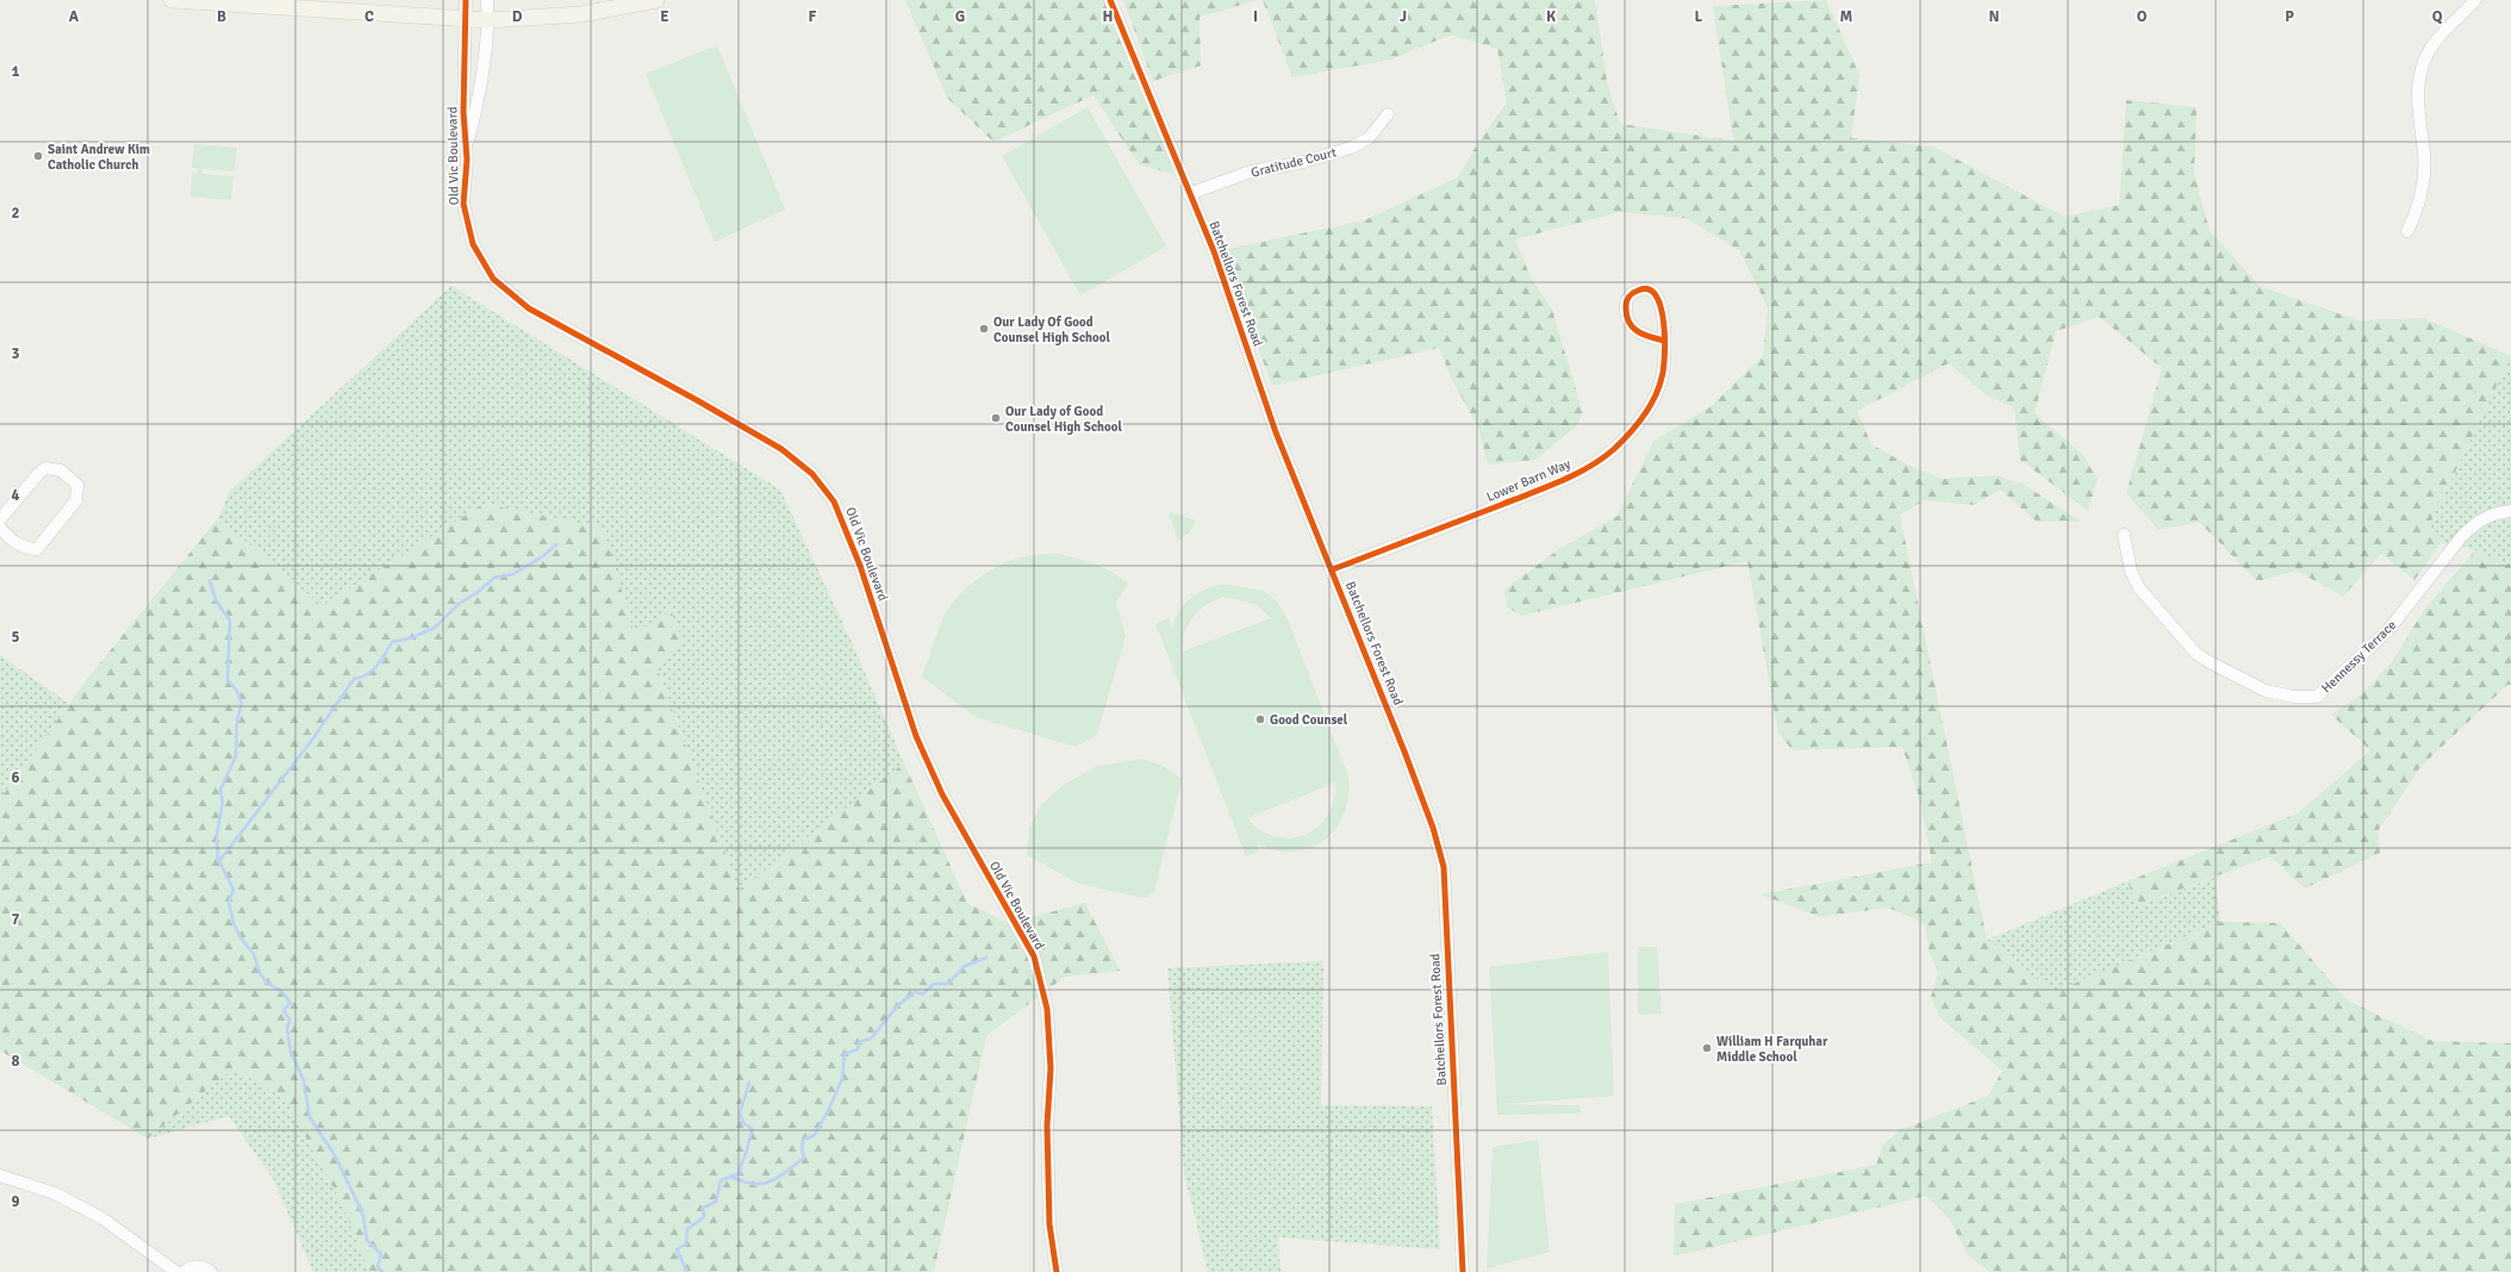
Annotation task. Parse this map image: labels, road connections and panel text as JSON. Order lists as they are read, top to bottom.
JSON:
{
  "streets": {
    "street": [
      "Old Vic Boulevard",
      "Gratitude Court",
      "Batchellors Forest Road",
      "Lower Barn Way",
      "Hennessy Terrace"
    ]
  },
  "crossings": [
    ["Gratitude Court", "Batchellors Forest Road"],
    ["Batchellors Forest Road", "Lower Barn Way"]
  ],
  "places": [
    "Saint Andrew Kim Catholic Church",
    "Our Lady Of Good Counsel High School",
    "Our Lady of Good Counsel High School",
    "Good Counsel",
    "William H Farquhar Middle School"
  ],
  "grid": {
    "columns": [
      "A",
      "B",
      "C",
      "D",
      "E",
      "F",
      "G",
      "H",
      "I",
      "J",
      "K",
      "L",
      "M",
      "N",
      "O",
      "P",
      "Q"
    ],
    "rows": [
      "1",
      "2",
      "3",
      "4",
      "5",
      "6",
      "7",
      "8",
      "9"
    ]
  }
}
